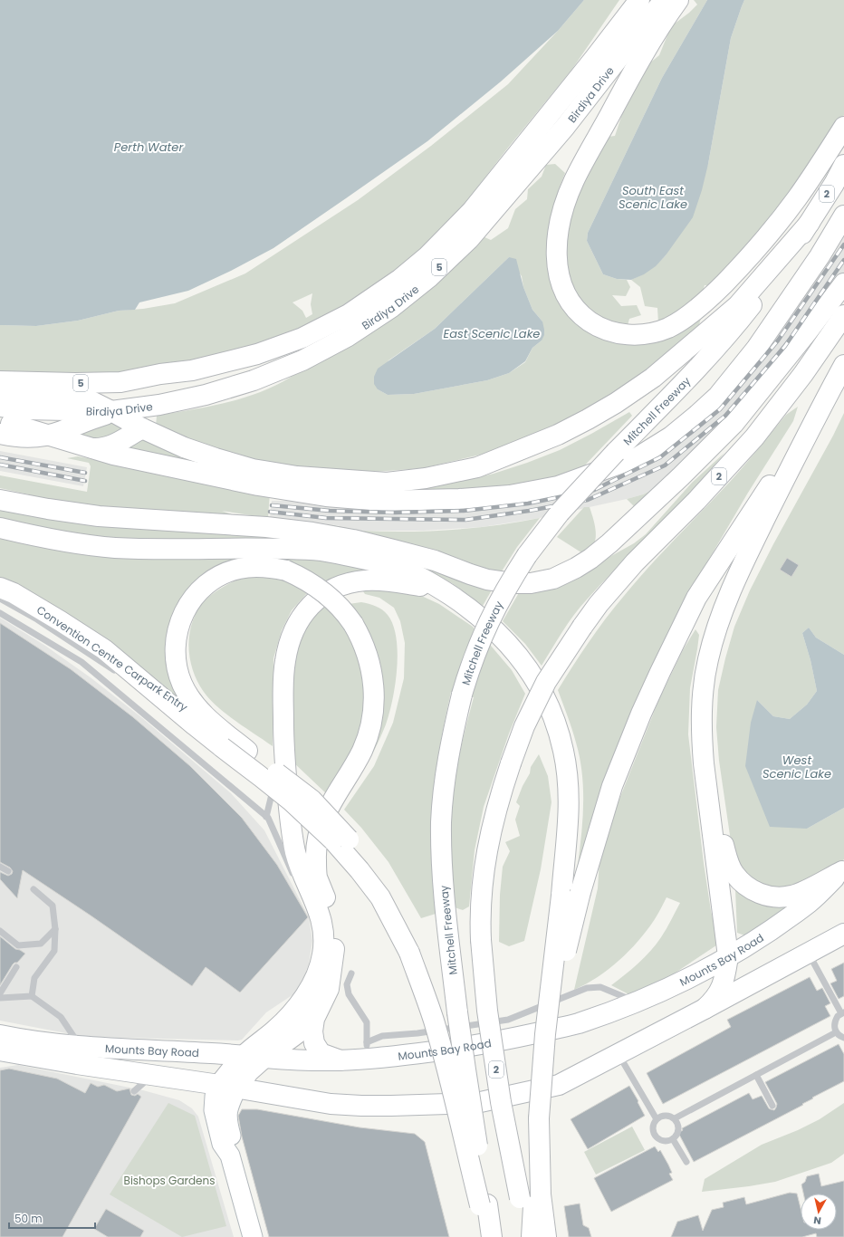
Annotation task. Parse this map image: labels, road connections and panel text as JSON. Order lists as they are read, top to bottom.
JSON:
{
  "streets": {
    "main road": [
      "Birdiya Drive",
      "2",
      "5",
      "Mitchell Freeway",
      "Mounts Bay Road"
    ],
    "lane": ["Convention Centre Carpark Entry"]
  },
  "water": [
    "Perth Water",
    "South East Scenic Lake",
    "East Scenic Lake",
    "West Scenic Lake"
  ],
  "parks": ["Bishops Gardens"],
  "scale_bar": "50 m",
  "north": "bottom"
}
